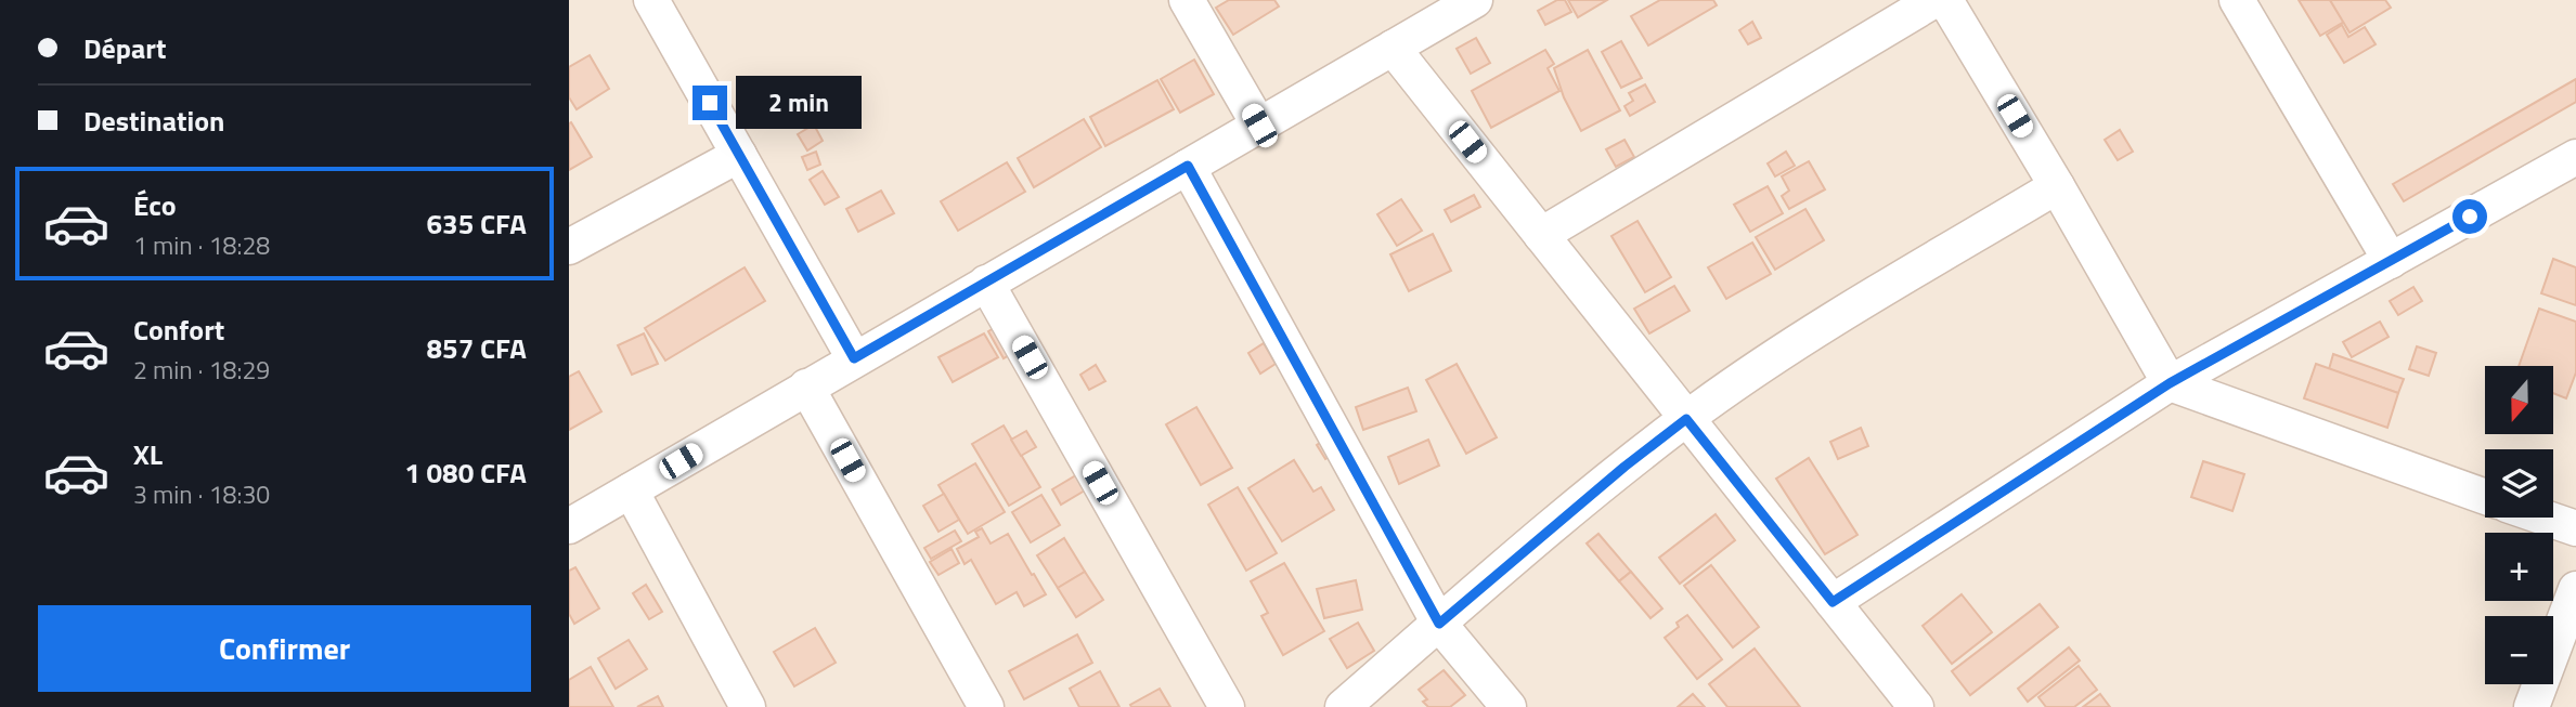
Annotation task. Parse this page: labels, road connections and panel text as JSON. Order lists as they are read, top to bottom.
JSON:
{
  "north": "bottom",
  "page": {
    "banner": ["Départ", "Destination"],
    "bubble": "2 min",
    "list": [
      {
        "name": "Éco",
        "note": "1 min · 18:28",
        "value": "635 CFA"
      },
      {
        "name": "Confort",
        "note": "2 min · 18:29",
        "value": "857 CFA"
      },
      {
        "name": "XL",
        "note": "3 min · 18:30",
        "value": "1 080 CFA"
      }
    ],
    "map_buttons": ["+", "−"],
    "buttons": "Confirmer"
  }
}
